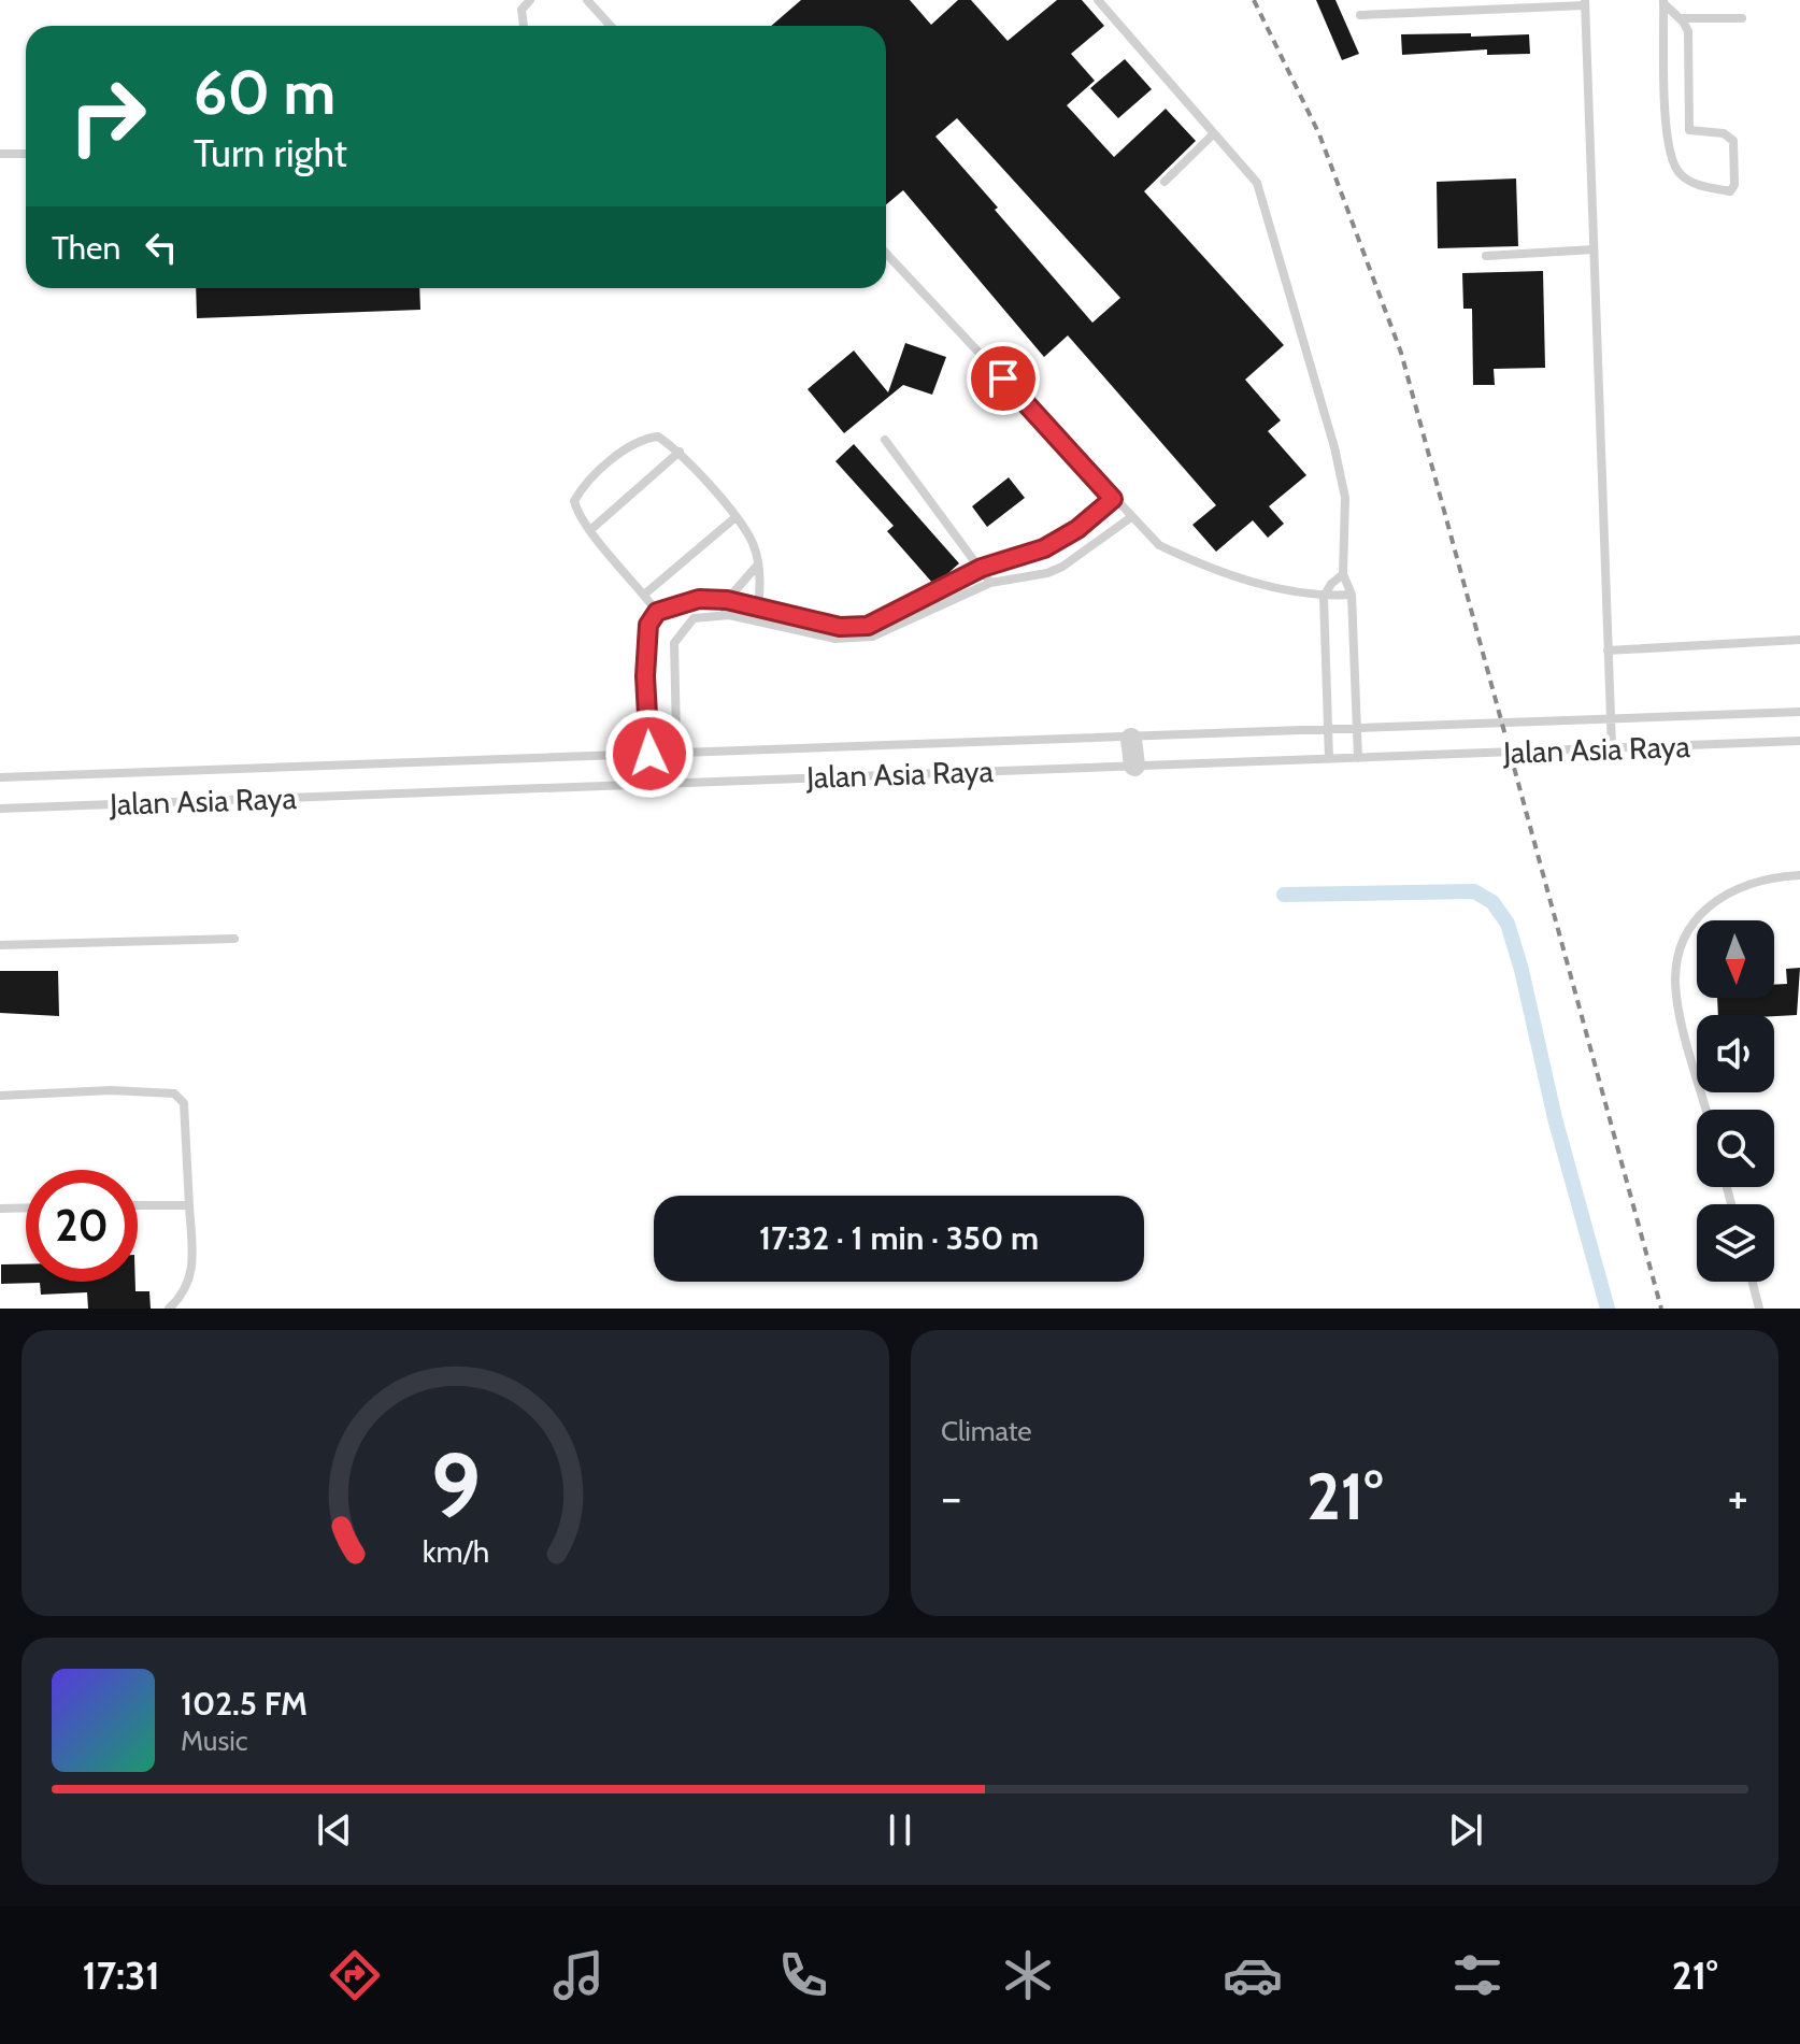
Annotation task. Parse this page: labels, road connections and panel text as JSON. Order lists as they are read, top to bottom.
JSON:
{
  "streets": {
    "lane": ["Jalan Asia Raya"]
  },
  "north": "bottom",
  "page": {
    "turn": ["60 m", "Turn right"],
    "then": "Then",
    "limit": "20",
    "trip": "17:32 · 1 min · 350 m",
    "tile": "Climate",
    "heat": ["−", "21°", "+"],
    "song": ["102.5 FM", "Music"],
    "tabs": ["17:31", "21°"],
    "gauge": ["9", "km/h"]
  }
}
